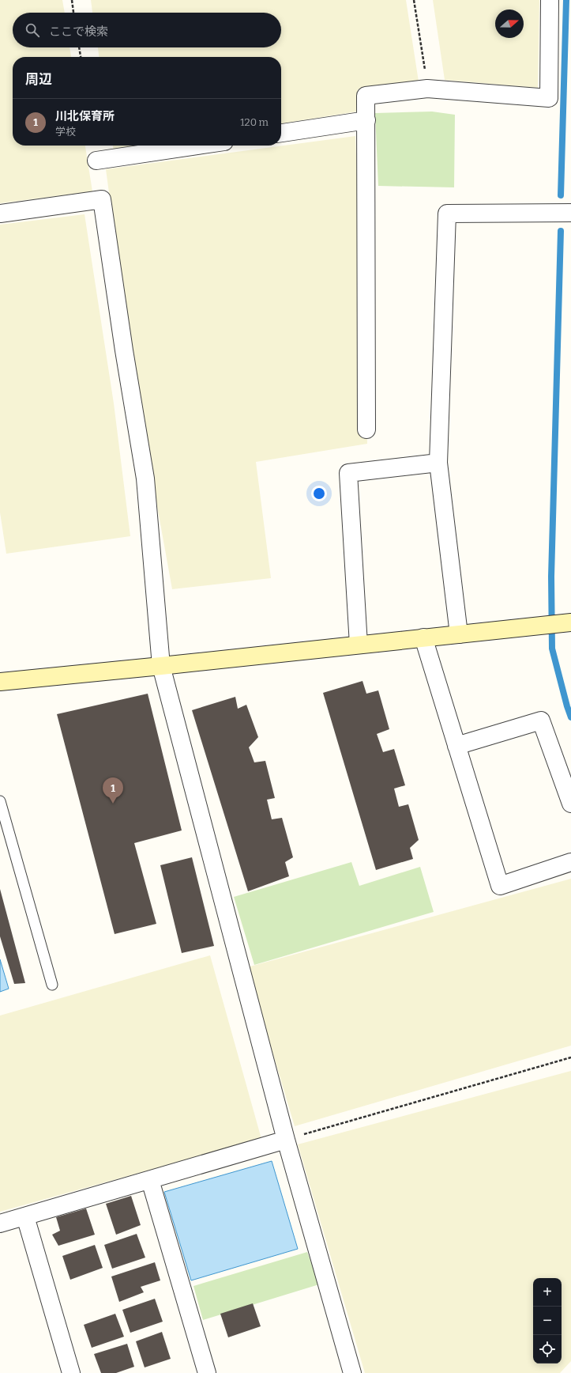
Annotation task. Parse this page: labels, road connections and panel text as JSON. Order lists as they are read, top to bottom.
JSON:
{
  "north": "right",
  "page": {
    "search": "ここで検索",
    "heading": "周辺",
    "list": [
      {
        "mark": "1",
        "name": "川北保育所",
        "note": "学校",
        "value": "120 m"
      }
    ],
    "pins": "1",
    "map_buttons": ["+", "−"]
  }
}
